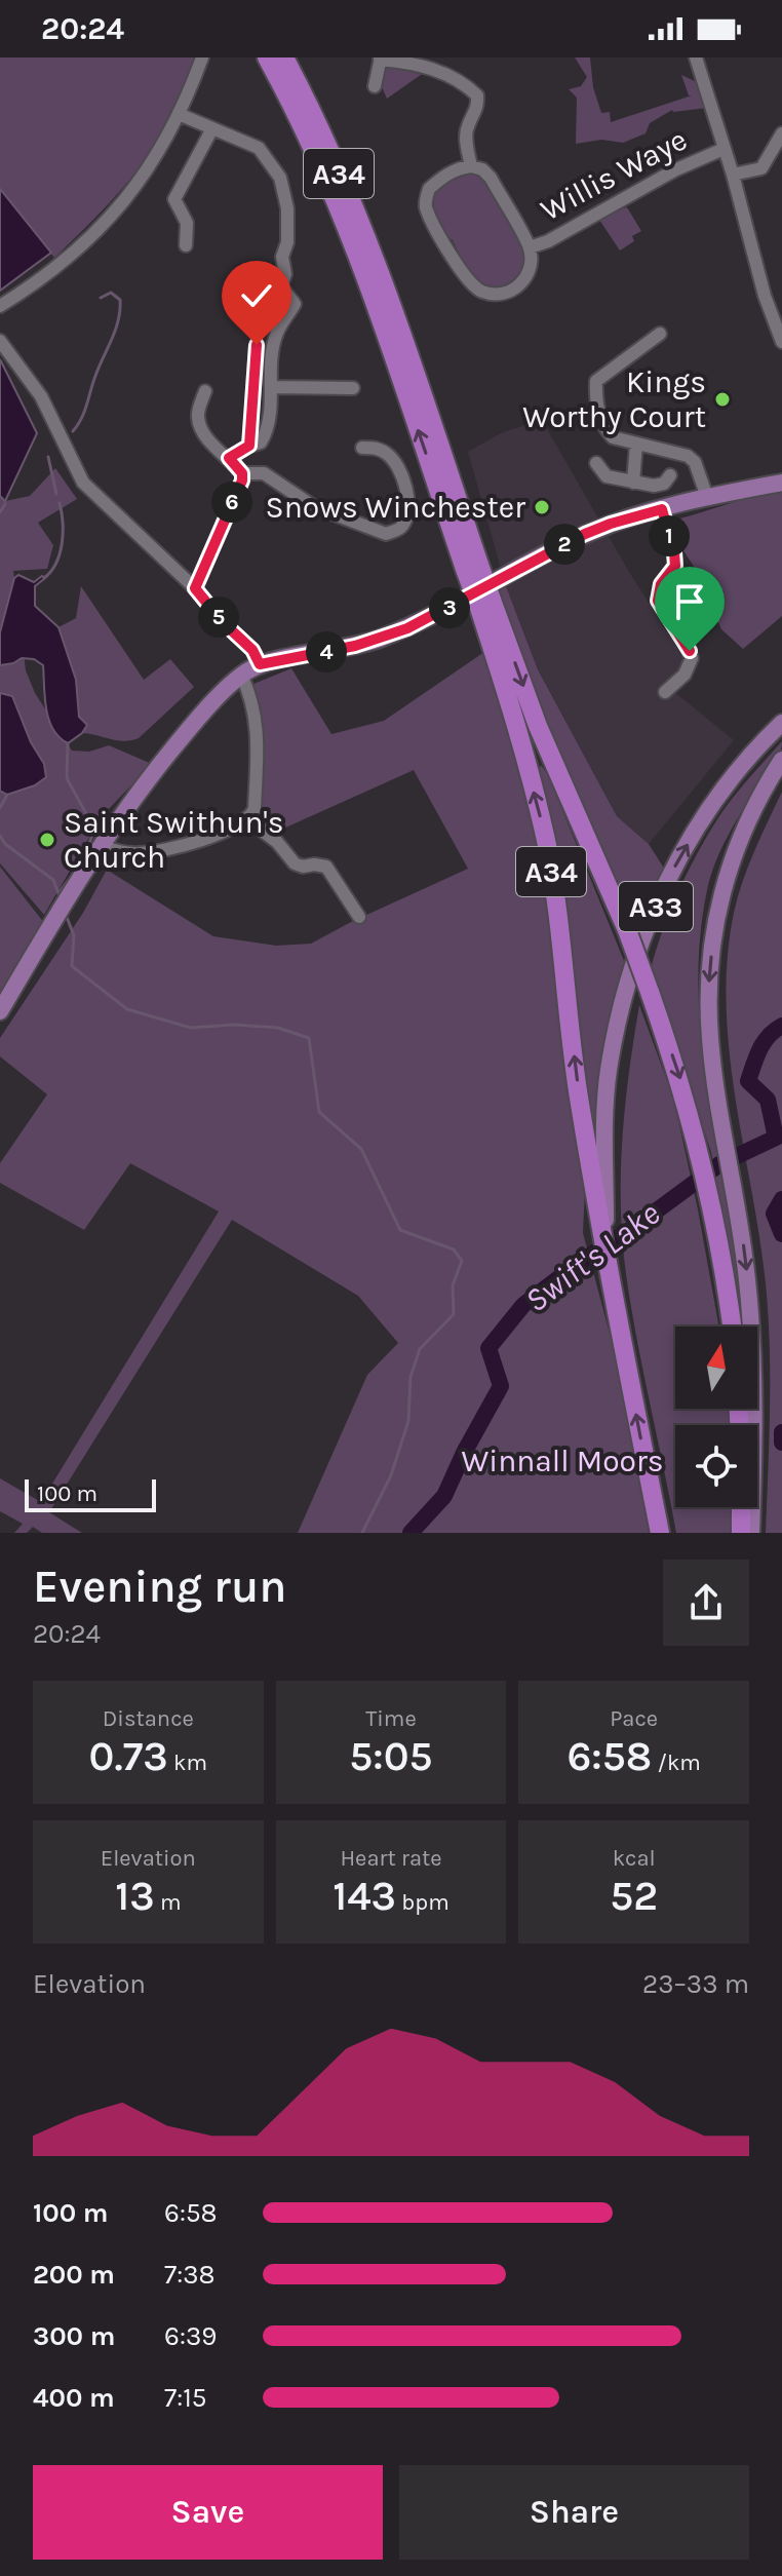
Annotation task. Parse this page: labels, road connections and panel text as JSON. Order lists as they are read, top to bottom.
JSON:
{
  "streets": {
    "highway": ["A34"],
    "main road": ["A33"],
    "street": ["Willis Waye"]
  },
  "crossings": [
    ["A34", "A33"]
  ],
  "water": ["Swift's Lake"],
  "parks": ["Winnall Moors"],
  "places": ["Kings Worthy Court", "Snows Winchester", "Saint Swithun's Church"],
  "scale_bar": "100 m",
  "north": "top",
  "page": {
    "status": "20:24",
    "pins": [
      "6",
      "1",
      "2",
      "3",
      "5",
      "4"
    ],
    "scale": "100 m",
    "heading": ["Evening run", "20:24"],
    "stats": [
      ["Distance", "0.73 km"],
      ["Time", "5:05"],
      ["Pace", "6:58 /km"],
      ["Elevation", "13 m"],
      ["Heart rate", "143 bpm"],
      ["kcal", "52"]
    ],
    "chart": ["Elevation", "23–33 m"],
    "list": [
      {
        "name": "100 m",
        "note": "6:58"
      },
      {
        "name": "200 m",
        "note": "7:38"
      },
      {
        "name": "300 m",
        "note": "6:39"
      },
      {
        "name": "400 m",
        "note": "7:15"
      }
    ],
    "buttons": ["Save", "Share"]
  }
}
